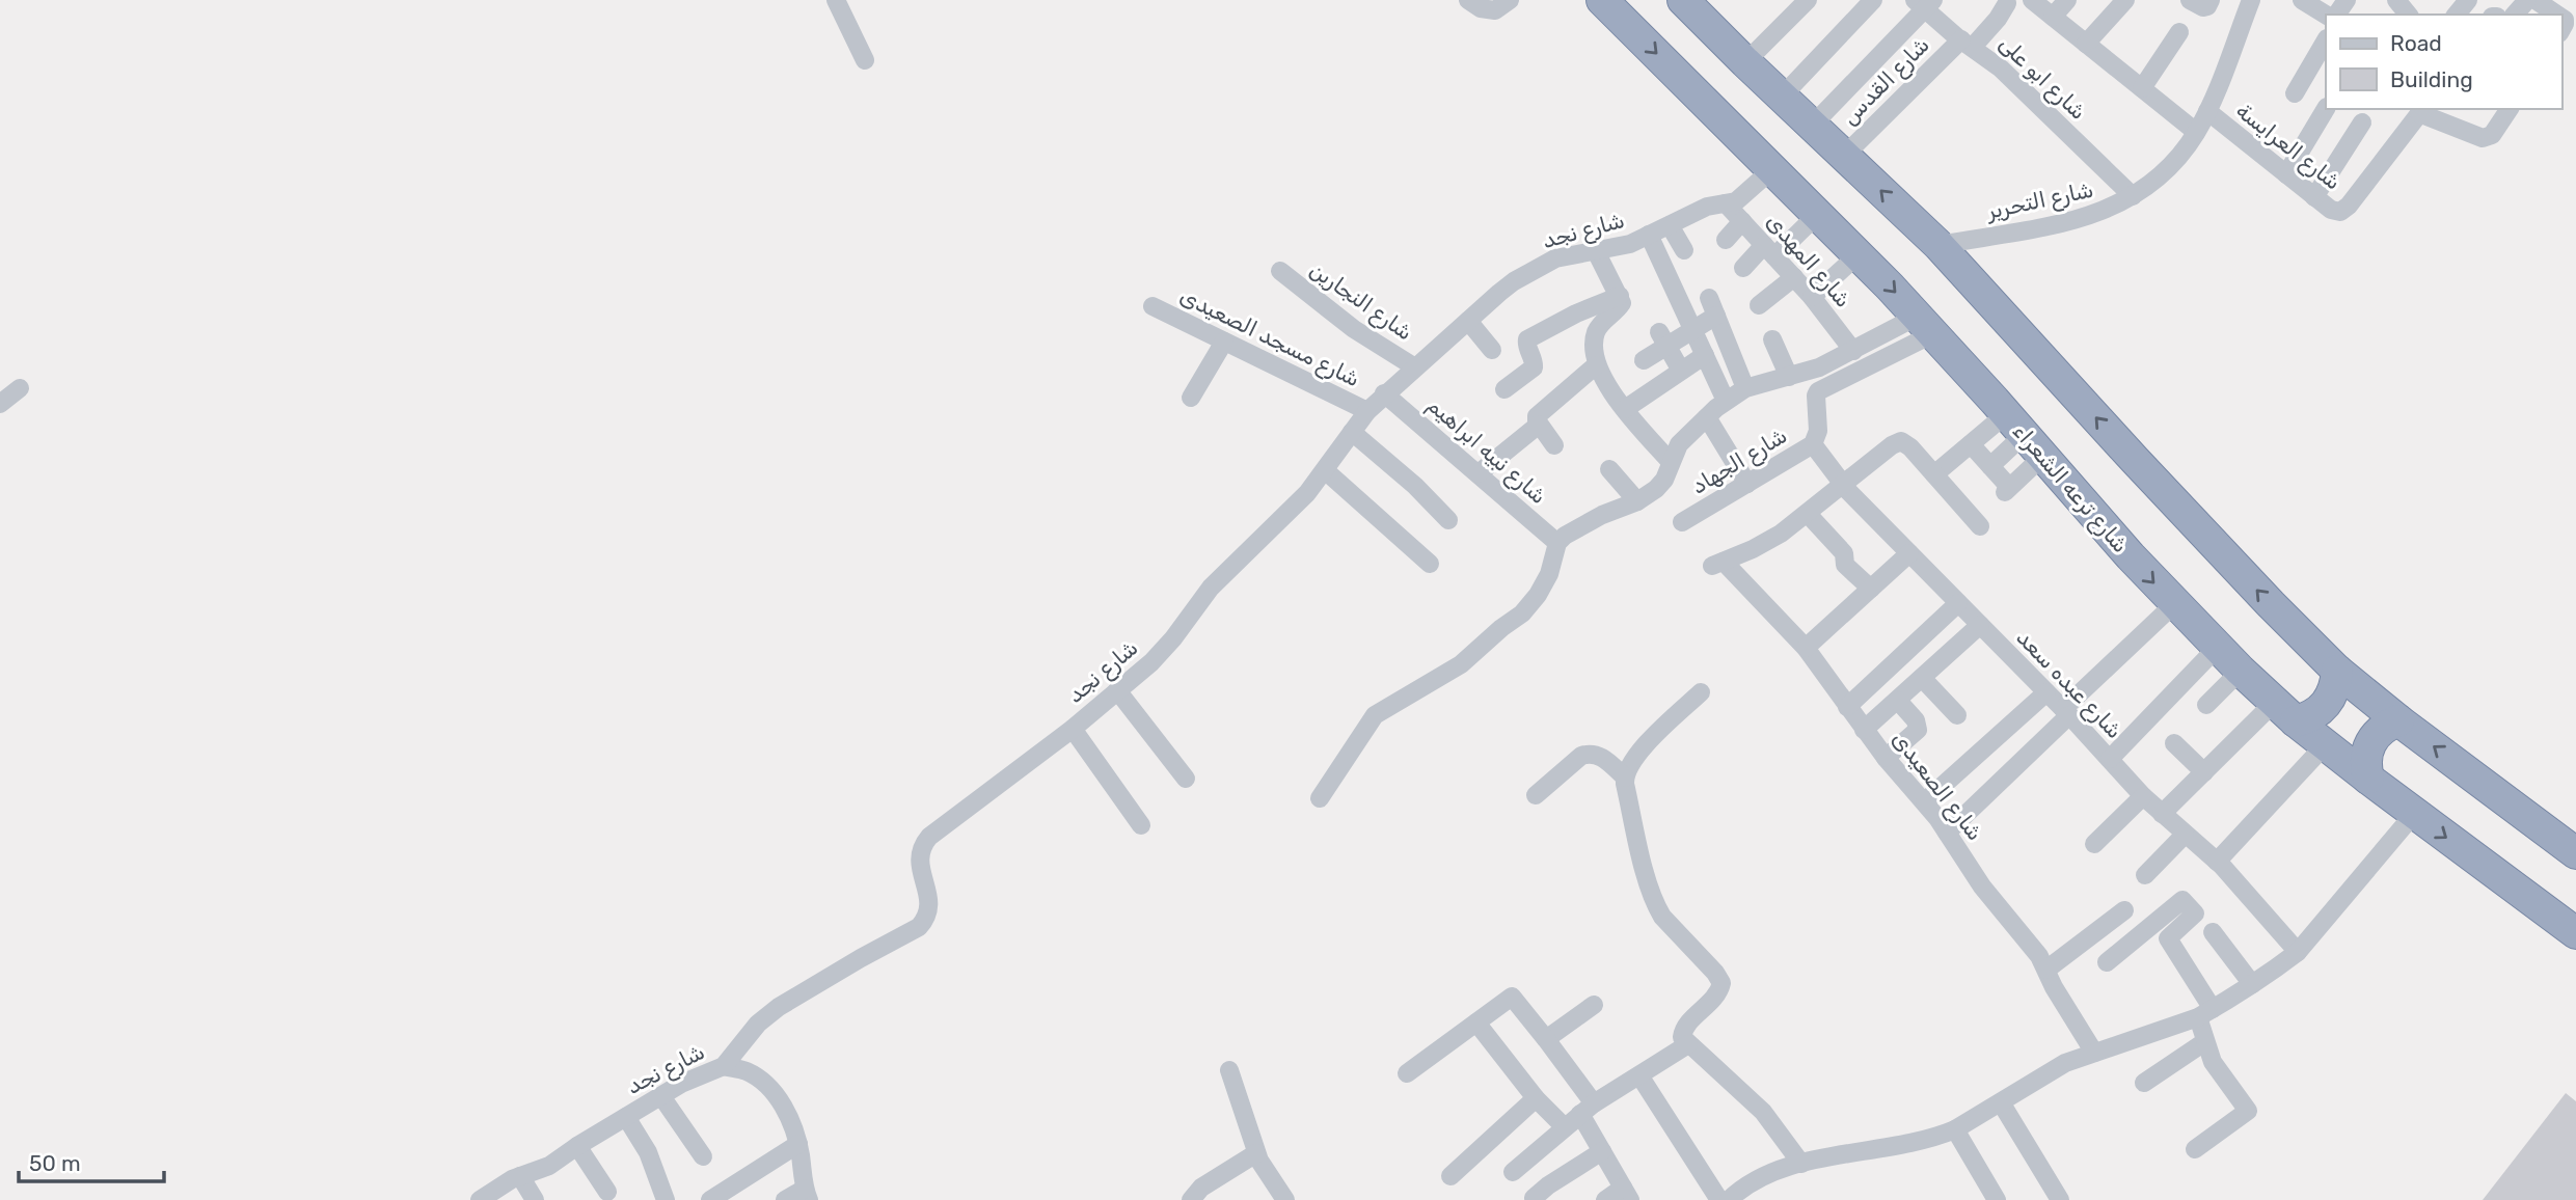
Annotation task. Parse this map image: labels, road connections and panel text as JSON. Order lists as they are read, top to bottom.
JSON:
{
  "streets": {
    "highway": ["شارع ترعه الشعراء"],
    "street": [
      "شارع ابو على",
      "شارع القدس",
      "شارع العرايسة",
      "شارع التحرير",
      "شارع نجد",
      "شارع المهدى",
      "شارع النجارين",
      "شارع مسجد الصعيدى",
      "شارع نبيه ابراهيم",
      "شارع الجهاد",
      "شارع عبده سعد",
      "شارع الصعيدى"
    ]
  },
  "crossings": [
    ["شارع ابو على", "شارع القدس"],
    ["شارع ابو على", "شارع التحرير"],
    ["شارع العرايسة", "شارع التحرير"],
    ["شارع نجد", "شارع المهدى"],
    ["شارع نجد", "شارع النجارين"],
    ["شارع نجد", "شارع مسجد الصعيدى"],
    ["شارع نجد", "شارع نبيه ابراهيم"],
    ["شارع نجد", "شارع ترعه الشعراء"],
    ["شارع الجهاد", "شارع ترعه الشعراء"],
    ["شارع الجهاد", "شارع عبده سعد"]
  ],
  "legend": ["Road", "Building"],
  "scale_bar": "50 m"
}
